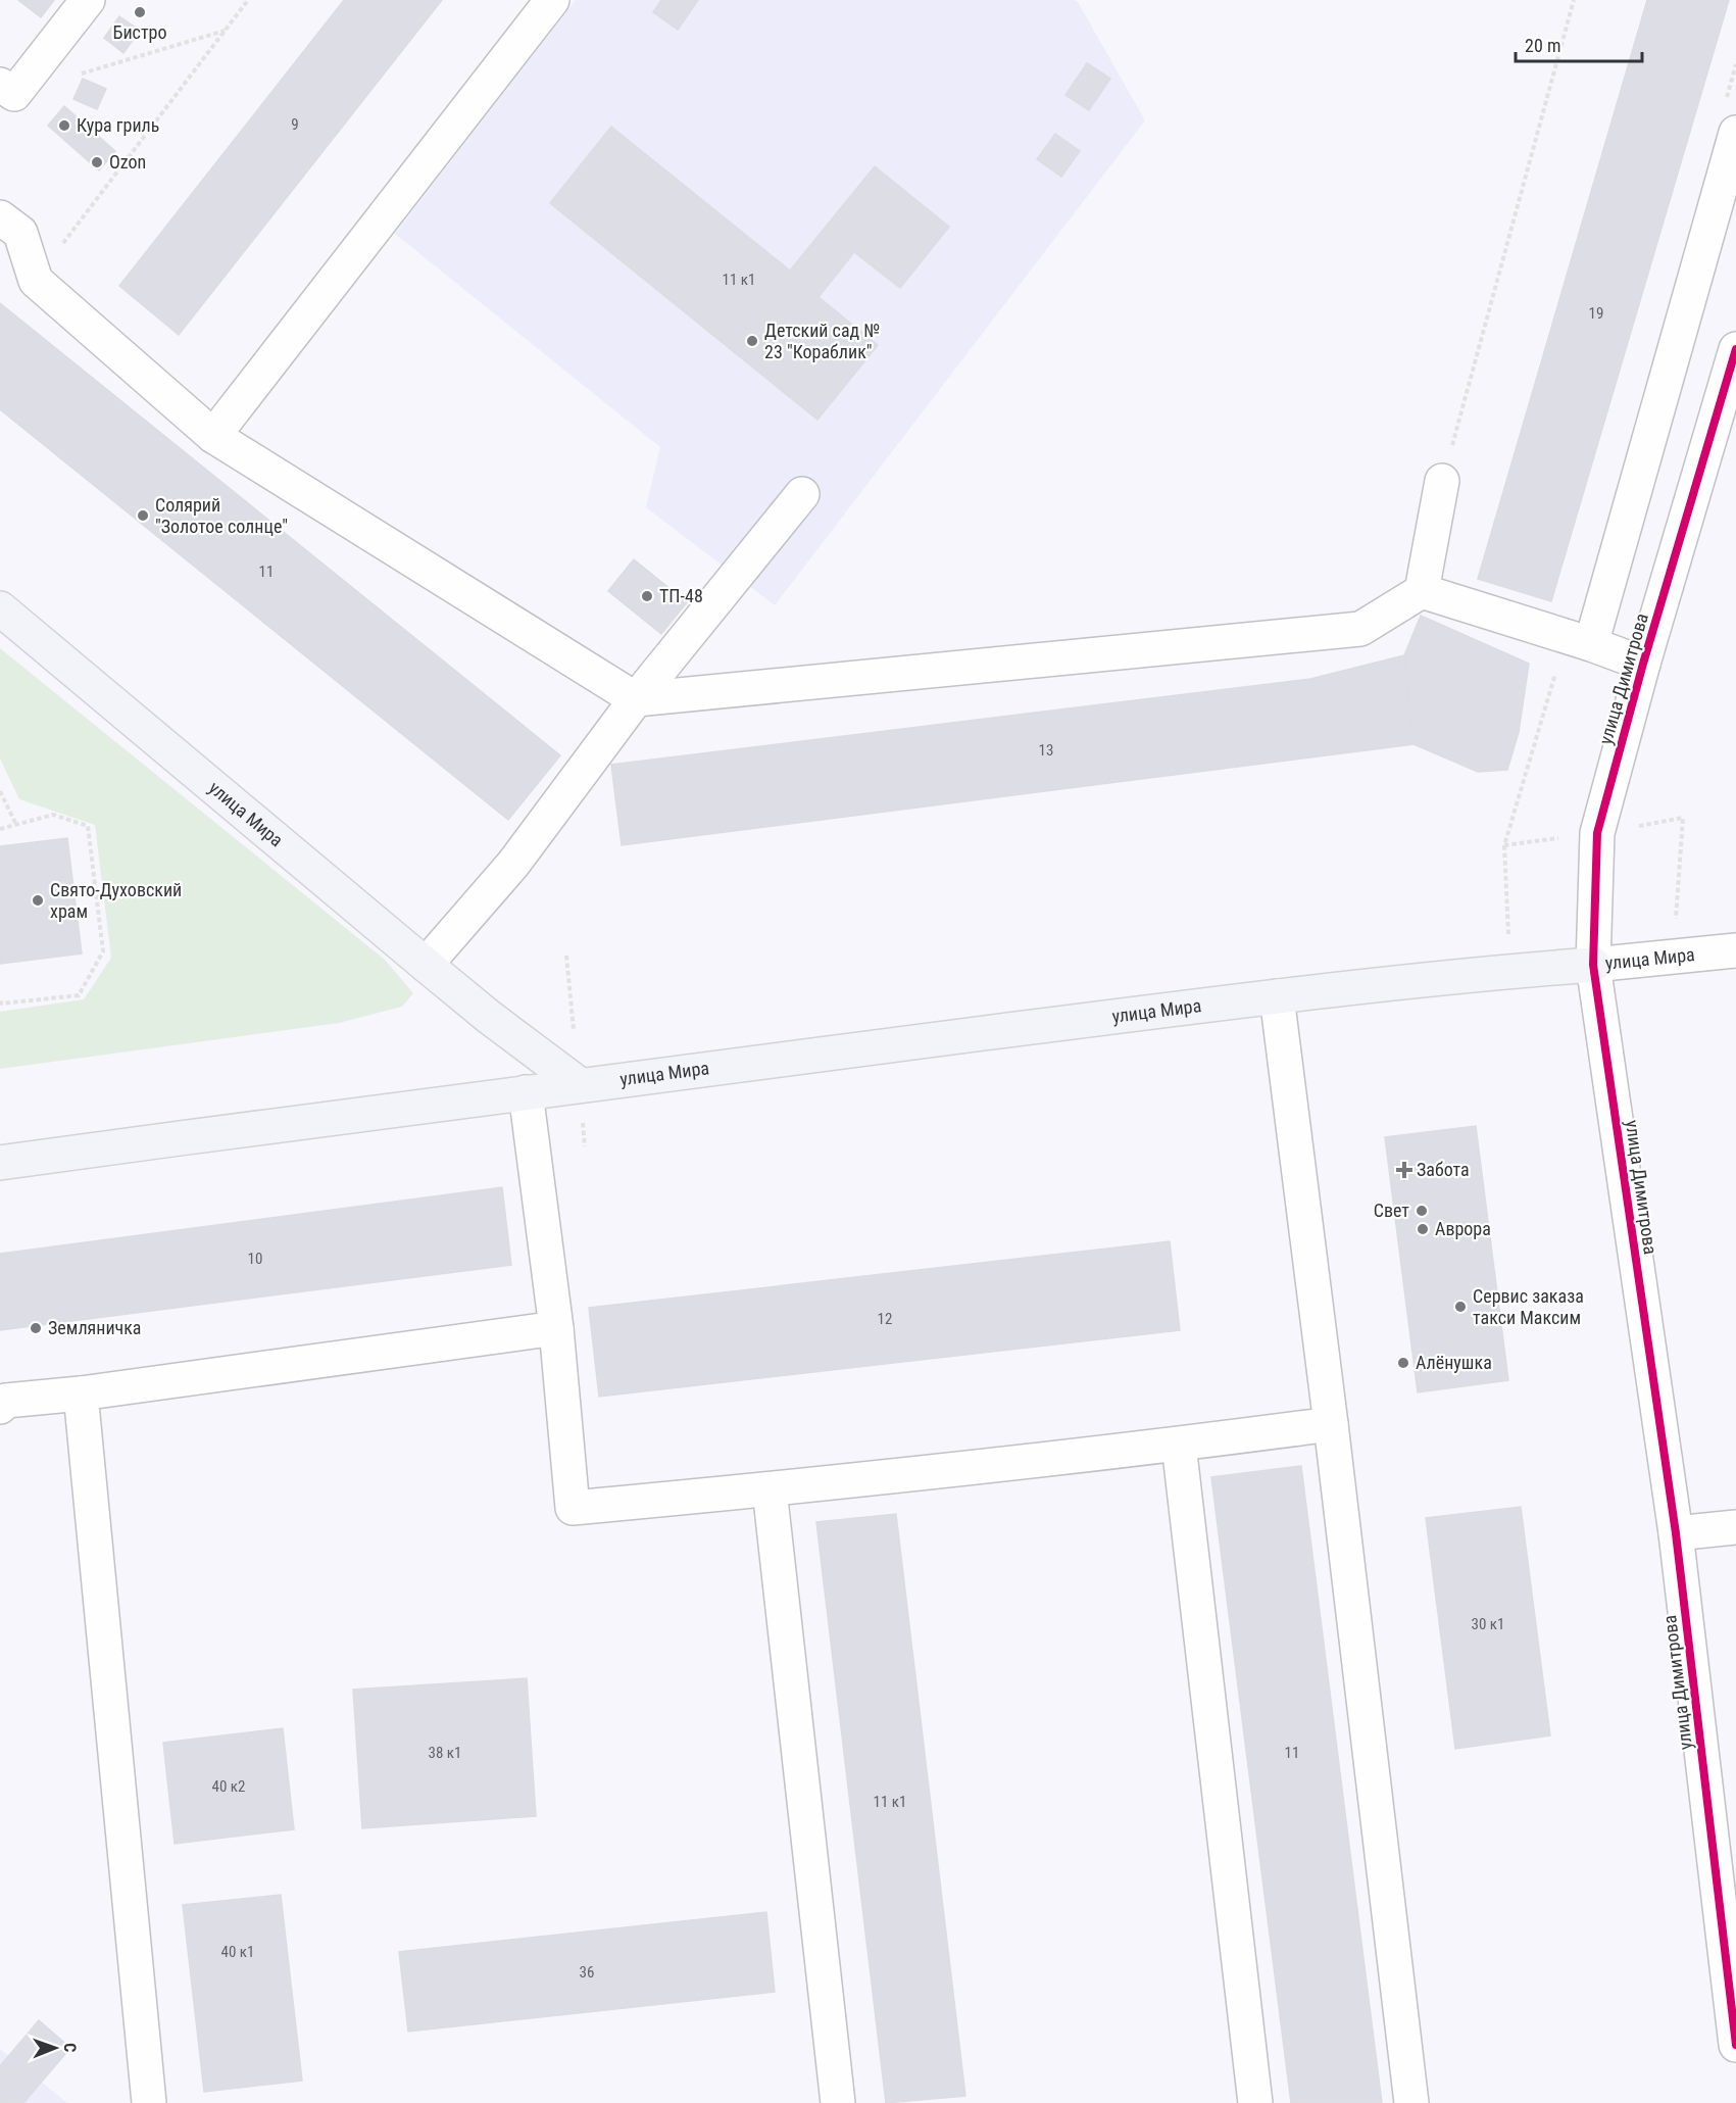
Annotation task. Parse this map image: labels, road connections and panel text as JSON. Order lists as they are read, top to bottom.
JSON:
{
  "streets": {
    "main road": ["улица Мира"],
    "street": ["улица Димитрова"]
  },
  "crossings": [
    ["улица Димитрова", "улица Мира"]
  ],
  "places": {
    "other": [
      "Бистро",
      "Кура гриль",
      "Ozon",
      "Детский сад № 23 \"Кораблик\"",
      "Солярий \"Золотое солнце\"",
      "ТП-48",
      "Свято-Духовский храм",
      "Свет",
      "Аврора",
      "Сервис заказа такси Максим",
      "Земляничка",
      "Алёнушка"
    ],
    "health": ["Забота"]
  },
  "house_numbers": [
    "9",
    "11 к1",
    "19",
    "11",
    "13",
    "10",
    "12",
    "30 к1",
    "38 к1",
    "11",
    "40 к2",
    "11 к1",
    "40 к1",
    "36"
  ],
  "scale_bar": "20 m",
  "north": "right"
}
